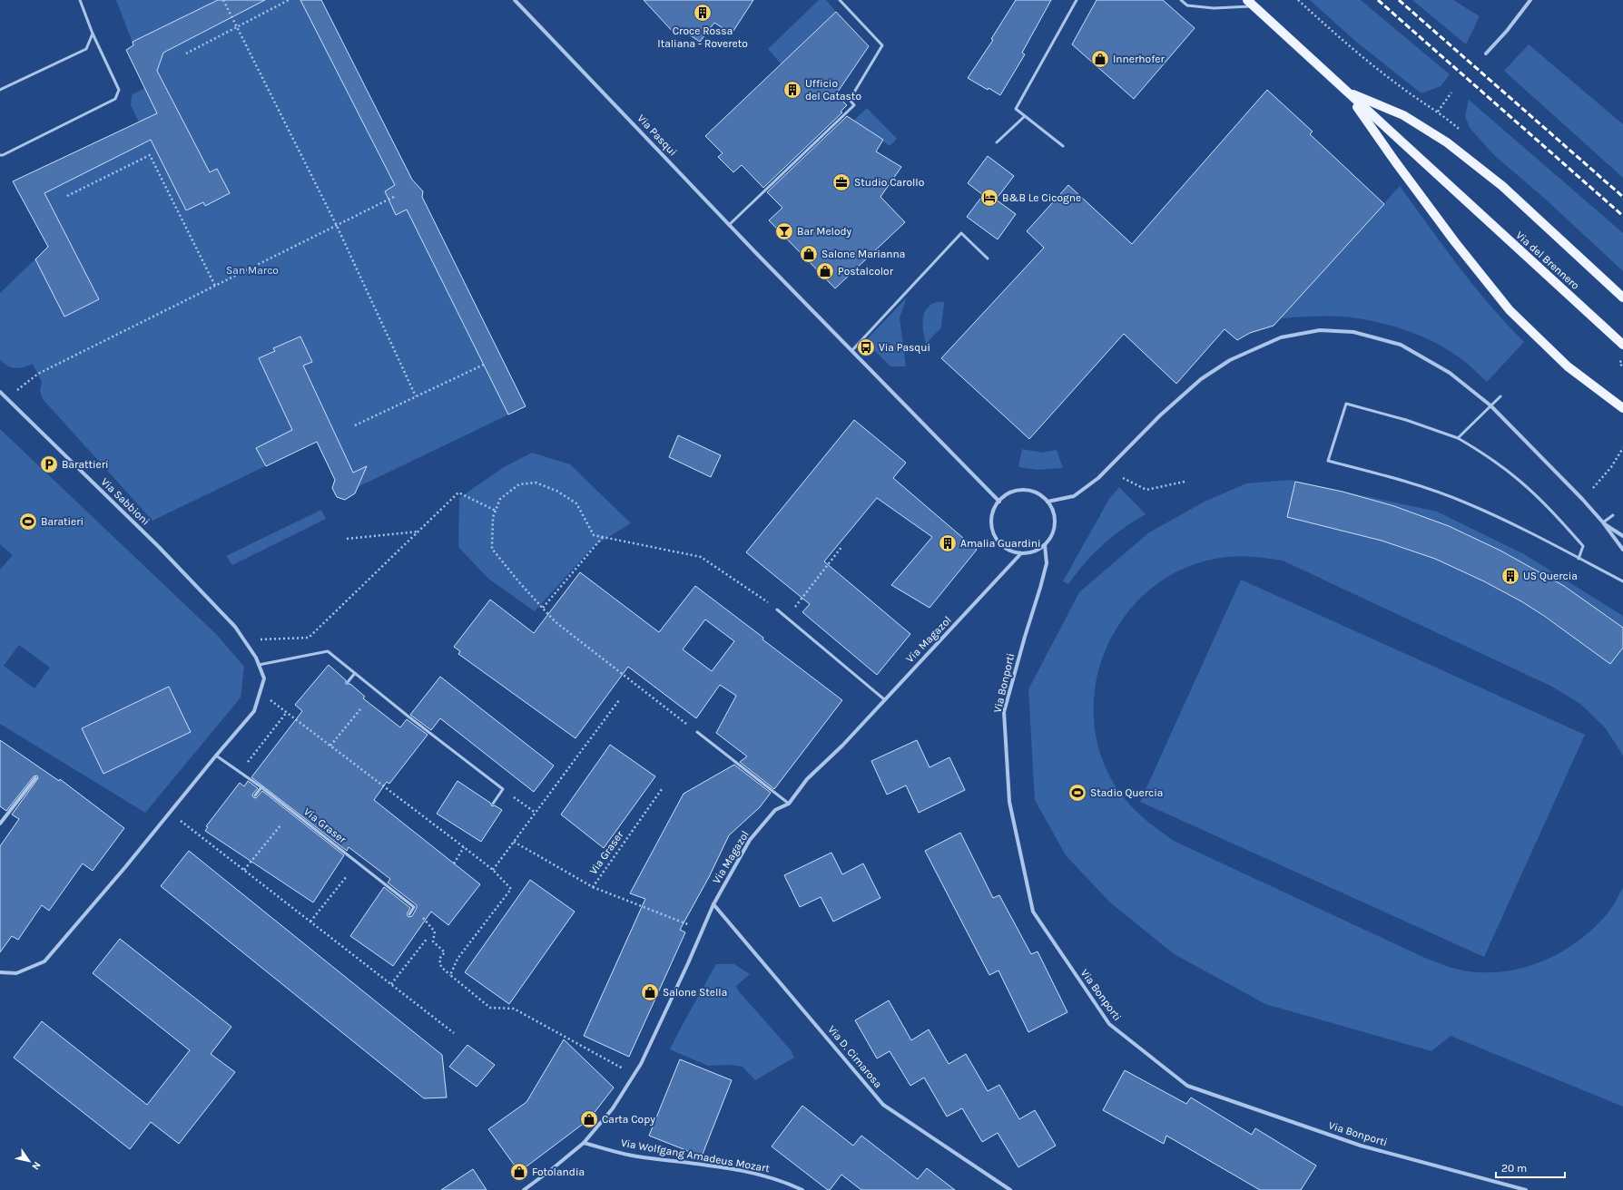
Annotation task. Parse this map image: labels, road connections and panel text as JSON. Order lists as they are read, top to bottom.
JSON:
{
  "streets": {
    "main road": ["Via del Brennero"],
    "street": [
      "Via Pasqui",
      "Via Sabbioni",
      "Via Magazol",
      "Via Bonporti",
      "Via D. Cimarosa",
      "Via Wolfgang Amadeus Mozart"
    ],
    "lane": ["Via Graser"]
  },
  "crossings": [
    ["Via Pasqui", "Via Magazol"],
    ["Via Pasqui", "Via Bonporti"],
    ["Via Magazol", "Via Bonporti"],
    ["Via Magazol", "Via D. Cimarosa"],
    ["Via Magazol", "Via Wolfgang Amadeus Mozart"]
  ],
  "parks": ["San Marco"],
  "places": {
    "building": [
      "Croce Rossa Italiana - Rovereto",
      "Ufficio del Catasto",
      "Amalia Guardini",
      "US Quercia"
    ],
    "shop": [
      "Innerhofer",
      "Salone Marianna",
      "Postalcolor",
      "Salone Stella",
      "Carta Copy",
      "Fotolandia"
    ],
    "office": ["Studio Carollo"],
    "hotel": ["B&B Le Cicogne"],
    "bar": ["Bar Melody"],
    "bus stop": ["Via Pasqui"],
    "parking": ["Barattieri"],
    "sports": ["Baratieri", "Stadio Quercia"]
  },
  "scale_bar": "20 m",
  "north": "bottom right"
}
